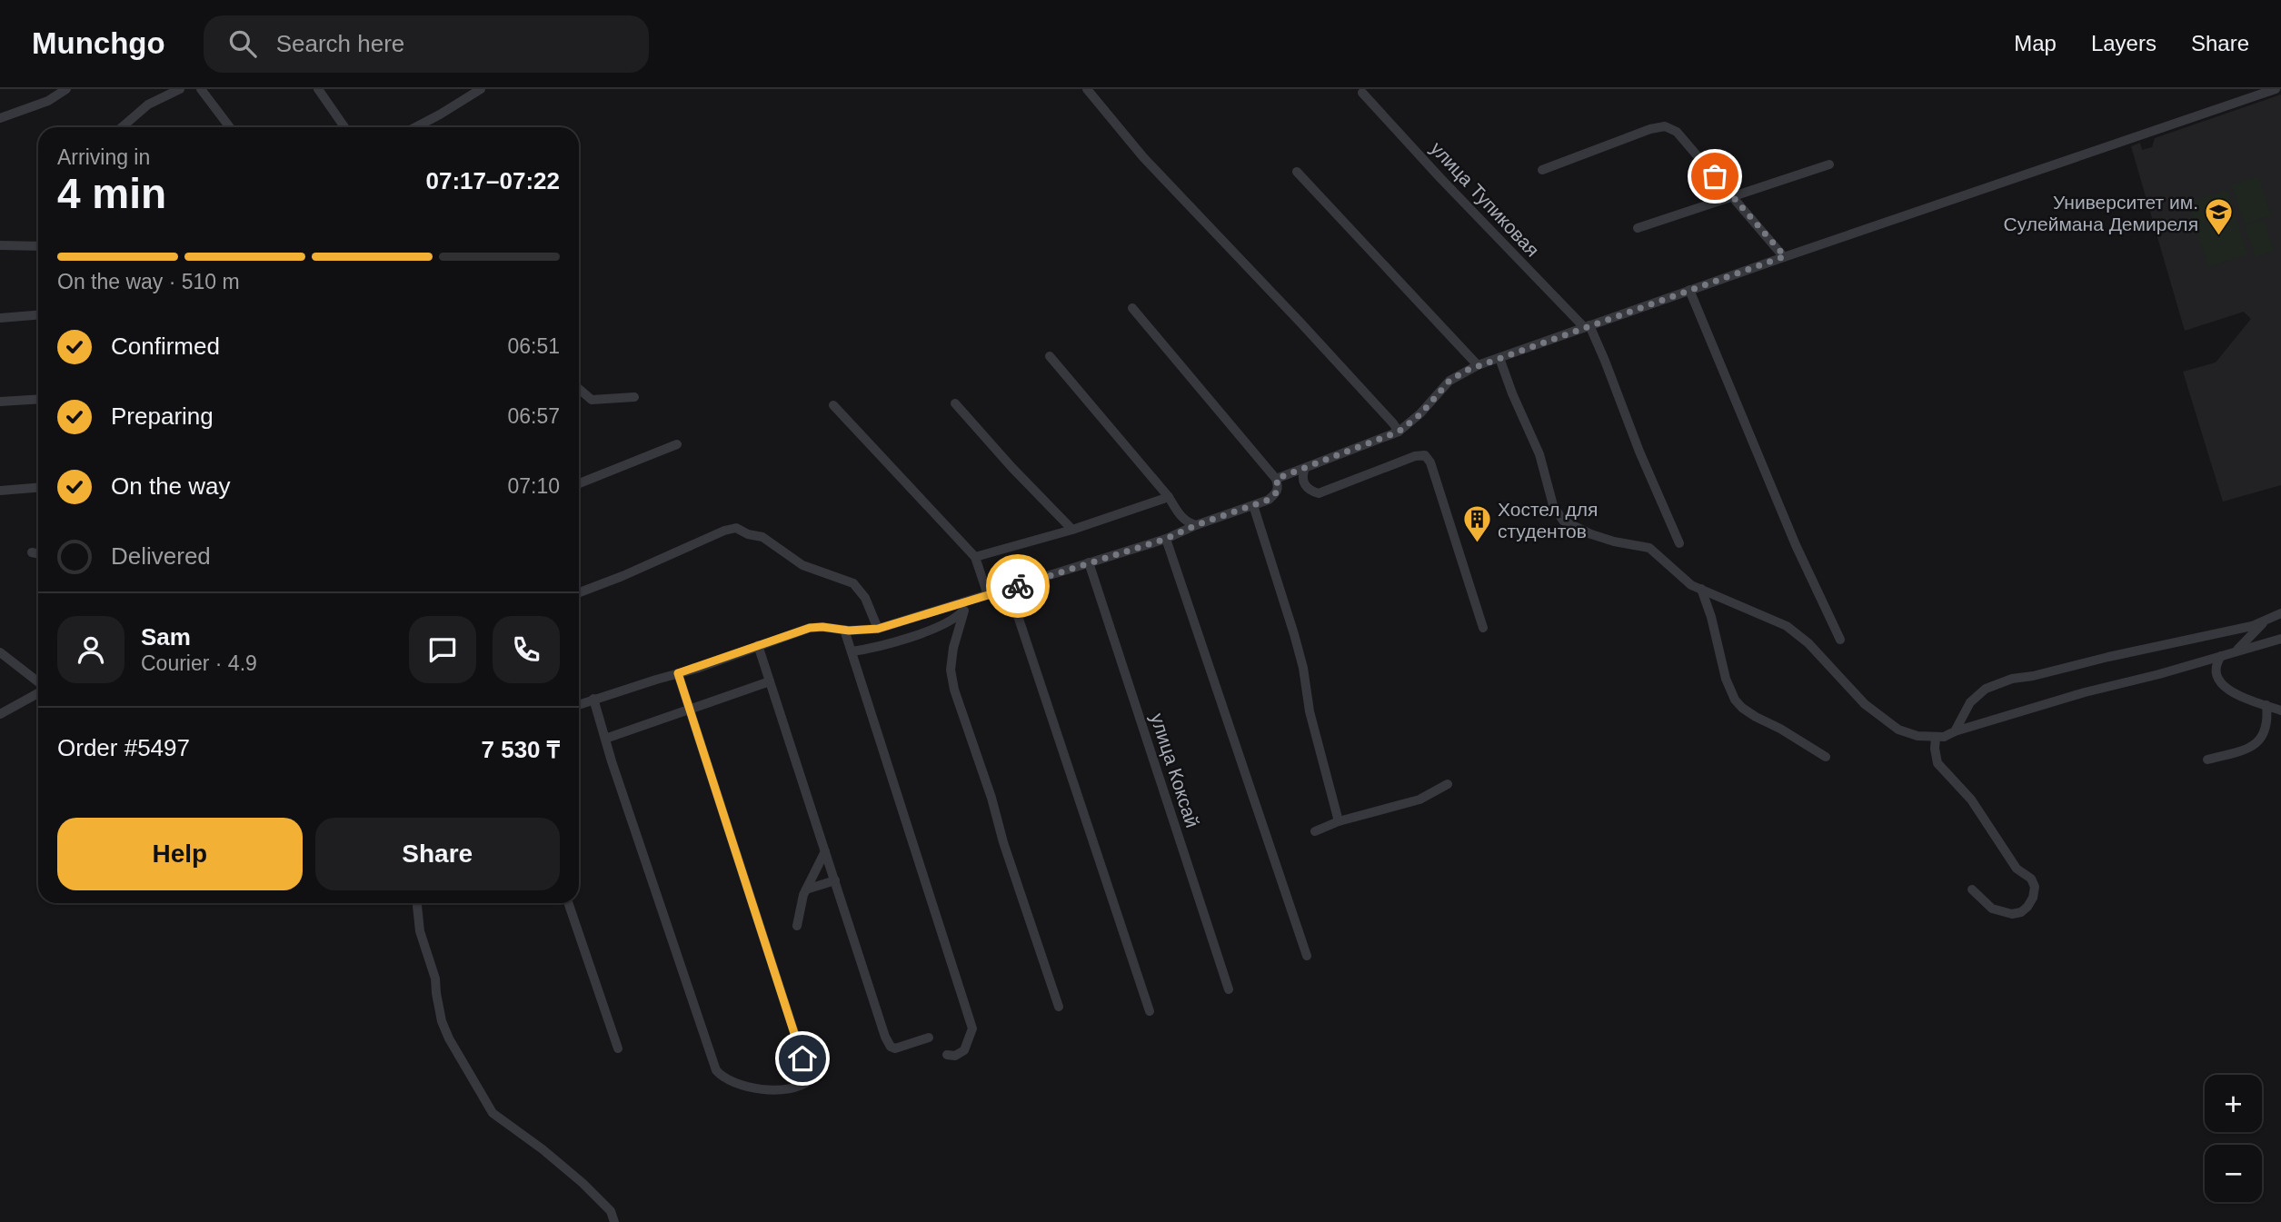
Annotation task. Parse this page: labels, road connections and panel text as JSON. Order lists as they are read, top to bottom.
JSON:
{
  "streets": {
    "street": ["улица Тупиковая", "улица Коксай"]
  },
  "places": {
    "school or university": ["Университет им. Сулеймана Демиреля"],
    "building": ["Хостел для студентов"]
  },
  "page": {
    "header": "Munchgo",
    "search": "Search here",
    "nav": ["Map", "Layers", "Share"],
    "heading": ["4 min", "Arriving in", "07:17–07:22"],
    "panel": [
      "Sam",
      "Courier · 4.9",
      "Order #5497",
      "7 530 ₸"
    ],
    "bar": "On the way · 510 m",
    "list": [
      ["Confirmed", "06:51"],
      ["Preparing", "06:57"],
      ["On the way", "07:10"],
      "Delivered"
    ],
    "buttons": ["Help", "Share"],
    "map_buttons": ["+", "−"]
  }
}
